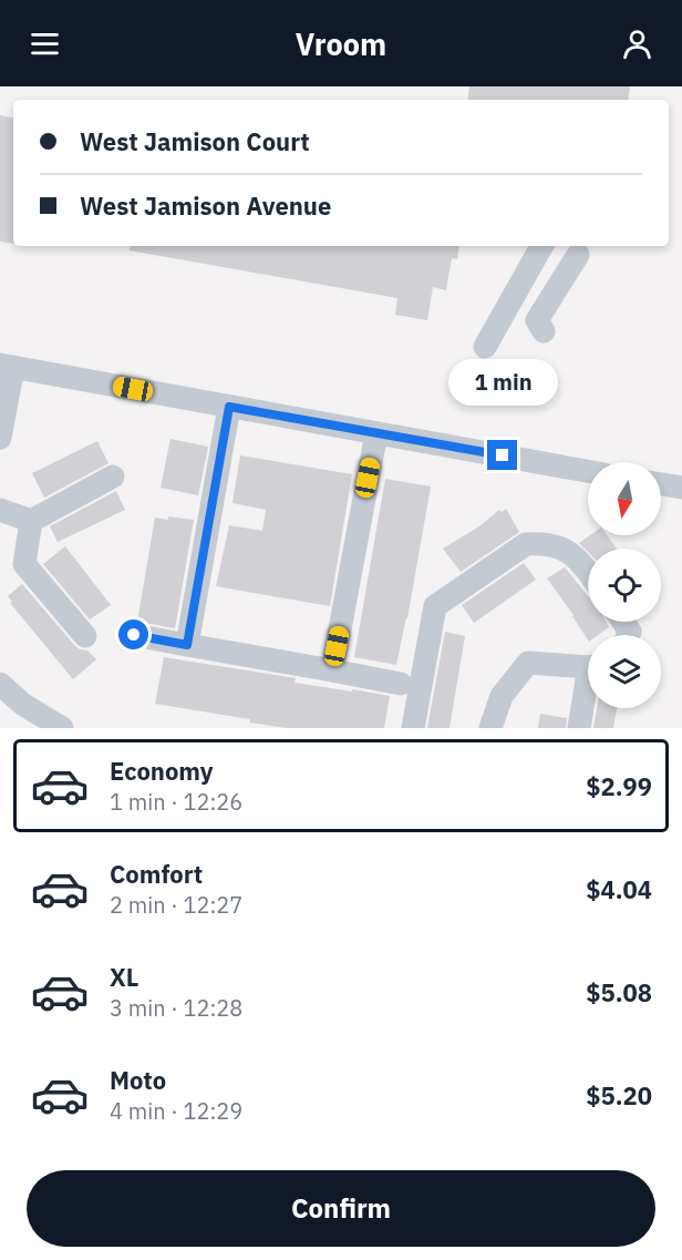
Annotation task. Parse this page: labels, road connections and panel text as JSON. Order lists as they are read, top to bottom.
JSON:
{
  "north": "bottom",
  "page": {
    "header": "Vroom",
    "banner": ["West Jamison Court", "West Jamison Avenue"],
    "bubble": "1 min",
    "list": [
      {
        "name": "Economy",
        "note": "1 min · 12:26",
        "value": "$2.99"
      },
      {
        "name": "Comfort",
        "note": "2 min · 12:27",
        "value": "$4.04"
      },
      {
        "name": "XL",
        "note": "3 min · 12:28",
        "value": "$5.08"
      },
      {
        "name": "Moto",
        "note": "4 min · 12:29",
        "value": "$5.20"
      }
    ],
    "buttons": "Confirm"
  }
}
